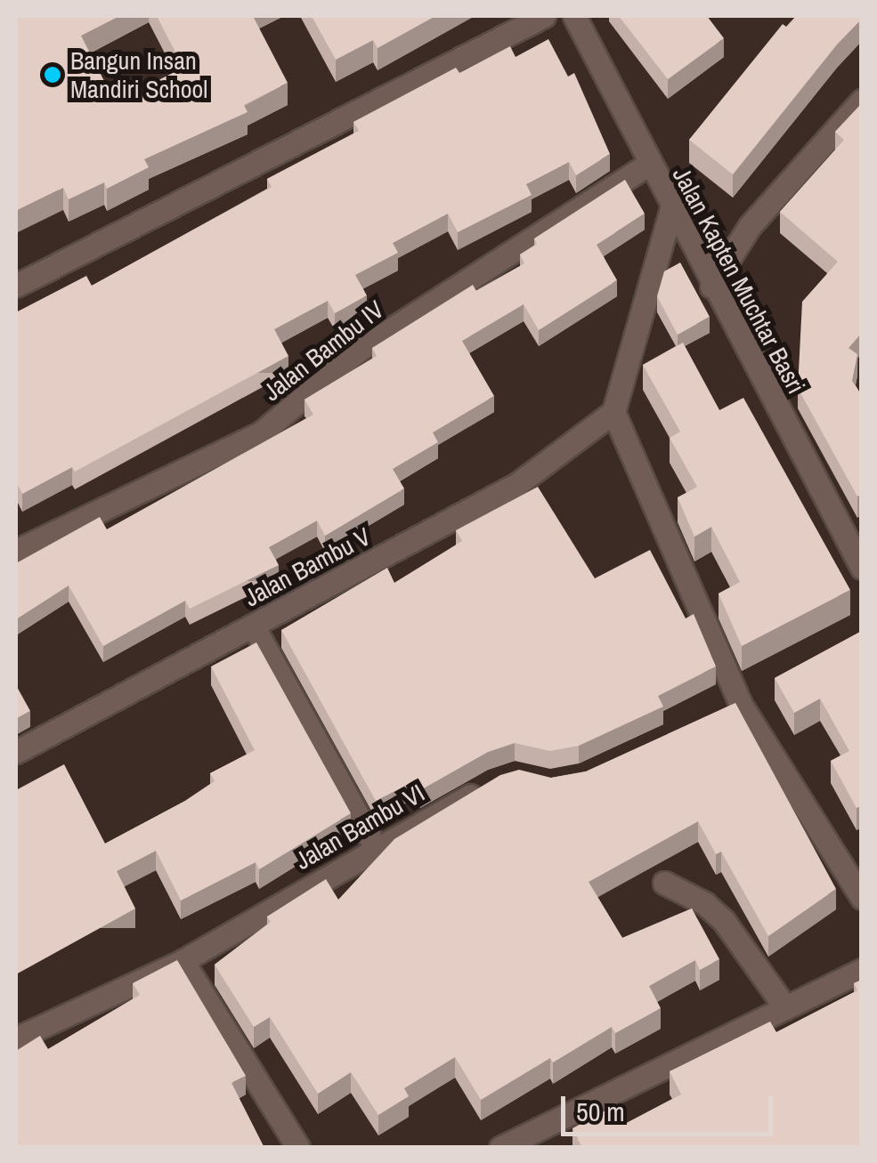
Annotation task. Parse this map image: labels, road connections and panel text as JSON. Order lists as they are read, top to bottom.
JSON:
{
  "streets": {
    "street": [
      "Jalan Kapten Muchtar Basri",
      "Jalan Bambu IV",
      "Jalan Bambu V",
      "Jalan Bambu VI"
    ]
  },
  "crossings": [
    ["Jalan Kapten Muchtar Basri", "Jalan Bambu IV"]
  ],
  "places": ["Bangun Insan Mandiri School"],
  "scale_bar": "50 m"
}
